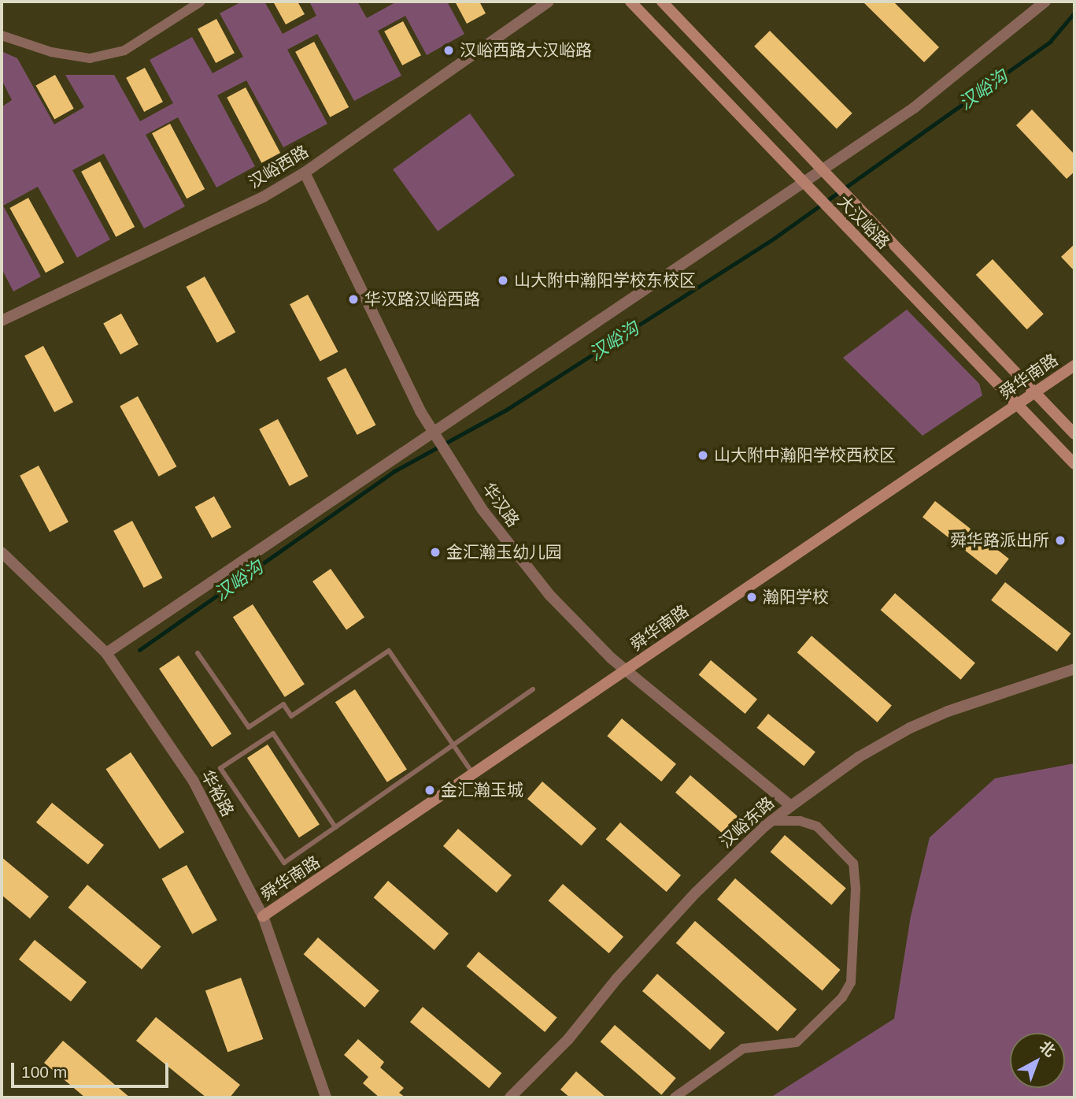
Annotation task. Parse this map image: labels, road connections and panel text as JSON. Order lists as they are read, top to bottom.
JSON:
{
  "streets": {
    "main road": ["大汉峪路", "舜华南路"],
    "street": [
      "汉峪西路",
      "华汉路",
      "华裕路",
      "汉峪东路"
    ]
  },
  "crossings": [
    ["汉峪西路", "华汉路"],
    ["大汉峪路", "舜华南路"],
    ["舜华南路", "华汉路"],
    ["舜华南路", "华裕路"],
    ["华汉路", "汉峪东路"]
  ],
  "water": ["汉峪沟"],
  "places": [
    "汉峪西路大汉峪路",
    "山大附中瀚阳学校东校区",
    "华汉路汉峪西路",
    "山大附中瀚阳学校西校区",
    "舜华路派出所",
    "金汇瀚玉幼儿园",
    "瀚阳学校",
    "金汇瀚玉城"
  ],
  "scale_bar": "100 m",
  "north": "top right"
}
